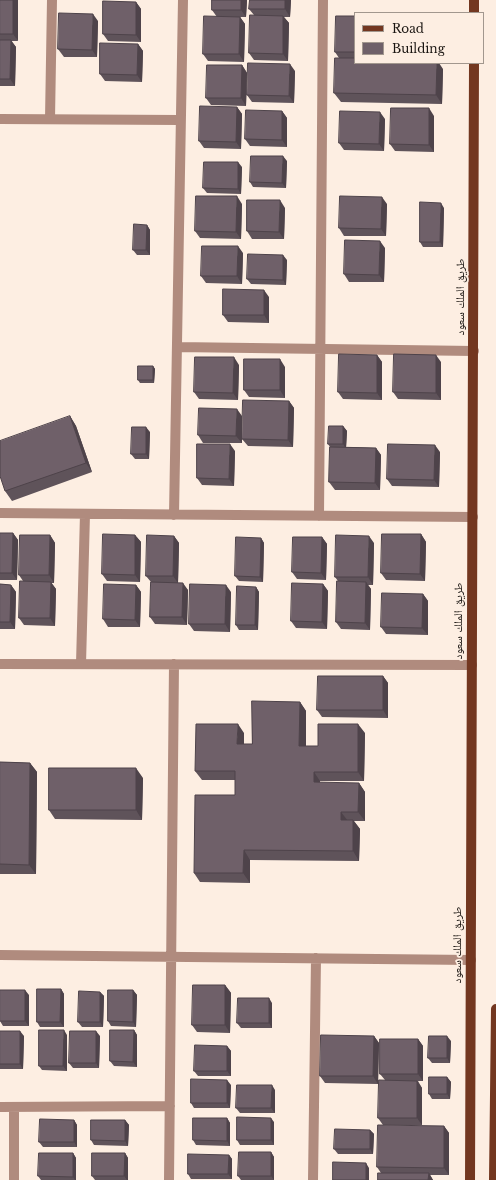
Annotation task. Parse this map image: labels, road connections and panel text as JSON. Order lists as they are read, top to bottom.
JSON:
{
  "streets": {
    "main road": ["طريق الملك سعود"]
  },
  "legend": ["Road", "Building"]
}
